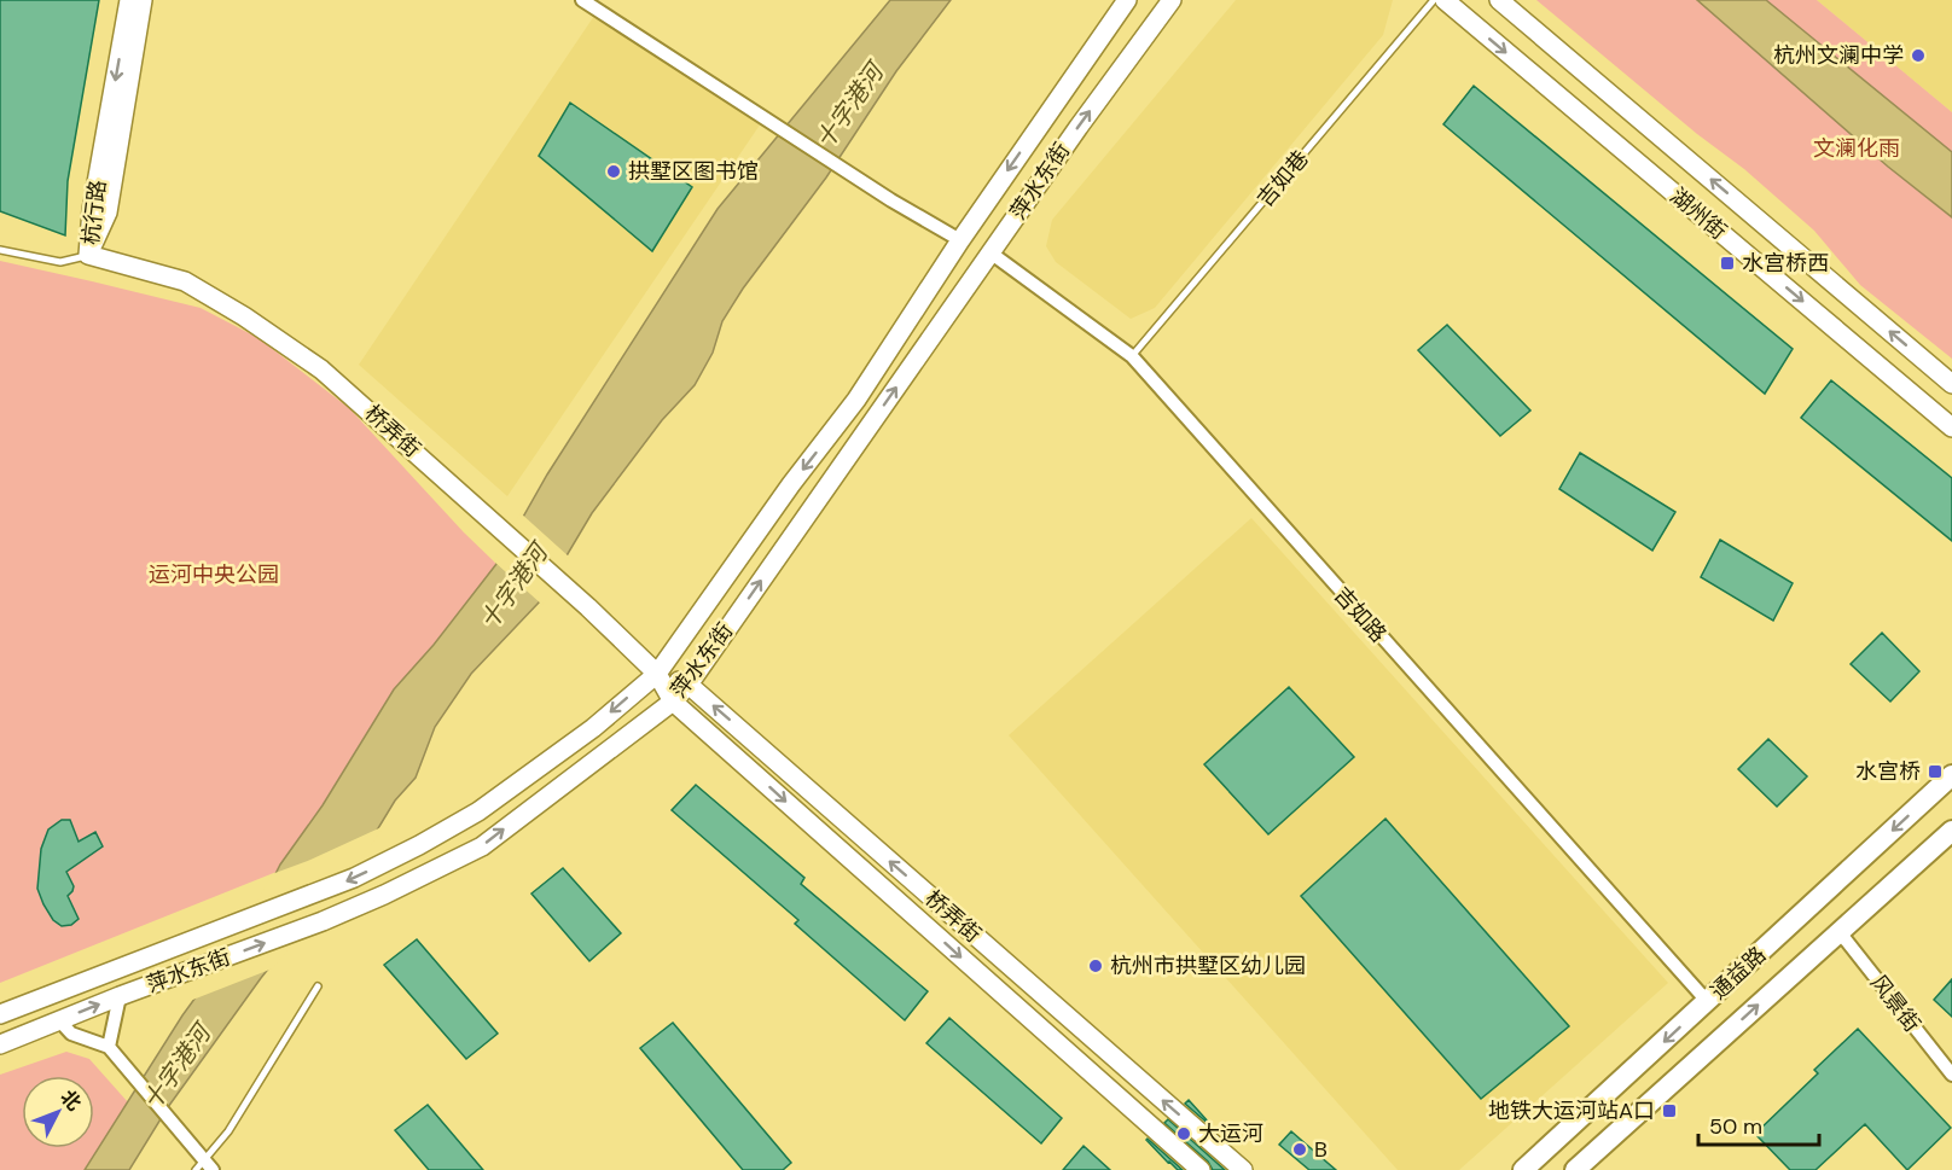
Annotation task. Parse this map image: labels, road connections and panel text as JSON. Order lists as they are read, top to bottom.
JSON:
{
  "streets": {
    "main road": [
      "萍水东街",
      "杭行路",
      "湖州街",
      "桥弄街",
      "通益路"
    ],
    "street": ["吉如路", "风景街"],
    "lane": ["吉如巷"]
  },
  "crossings": [
    ["吉如巷", "吉如路"],
    ["萍水东街", "桥弄街"],
    ["萍水东街", "吉如路"],
    ["杭行路", "桥弄街"],
    ["吉如路", "通益路"],
    ["通益路", "风景街"]
  ],
  "water": ["十字港河"],
  "parks": ["文澜化雨", "运河中央公园"],
  "places": {
    "other": [
      "杭州文澜中学",
      "拱墅区图书馆",
      "杭州市拱墅区幼儿园",
      "大运河",
      "B"
    ],
    "transit": ["水宫桥西", "水宫桥", "地铁大运河站A口"]
  },
  "scale_bar": "50 m",
  "north": "top right"
}
